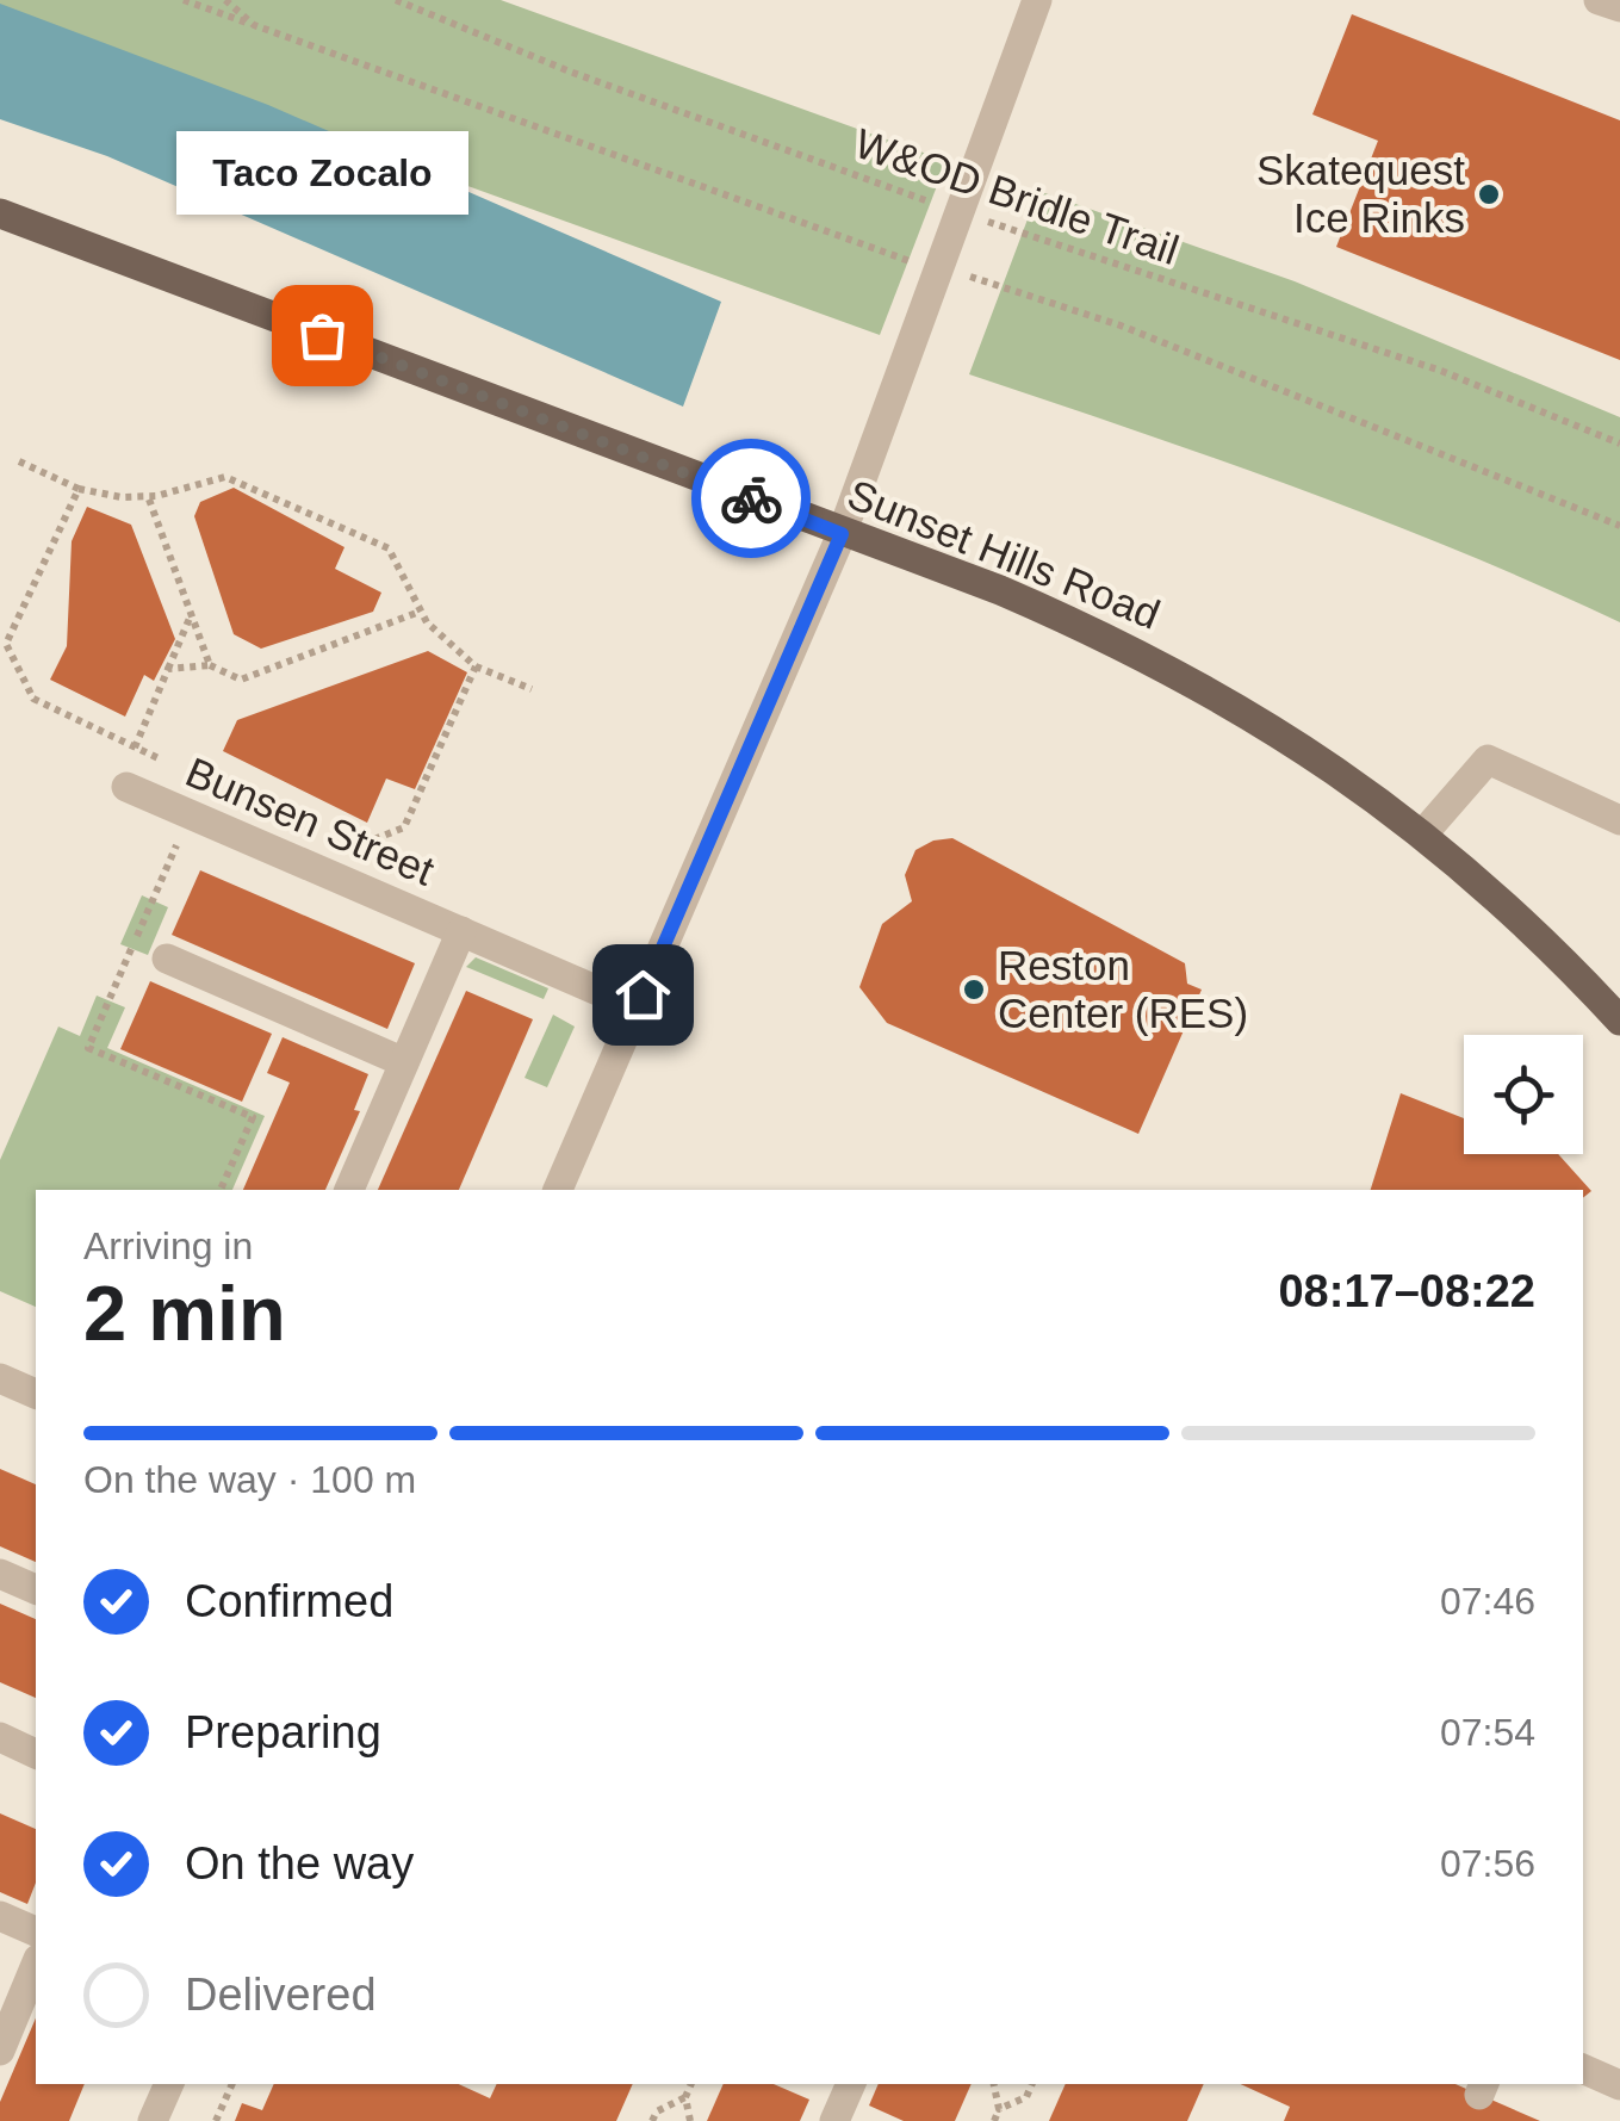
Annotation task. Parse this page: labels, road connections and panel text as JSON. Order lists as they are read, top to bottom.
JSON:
{
  "streets": {
    "main road": ["Sunset Hills Road"],
    "street": ["Bunsen Street"],
    "path": ["W&OD Bridle Trail"]
  },
  "places": ["Skatequest Ice Rinks", "Taco Zocalo", "Reston Center (RES)"],
  "page": {
    "bubble": "Taco Zocalo",
    "heading": ["2 min", "Arriving in", "08:17–08:22"],
    "bar": "On the way · 100 m",
    "list": [
      ["Confirmed", "07:46"],
      ["Preparing", "07:54"],
      ["On the way", "07:56"],
      "Delivered"
    ]
  }
}
